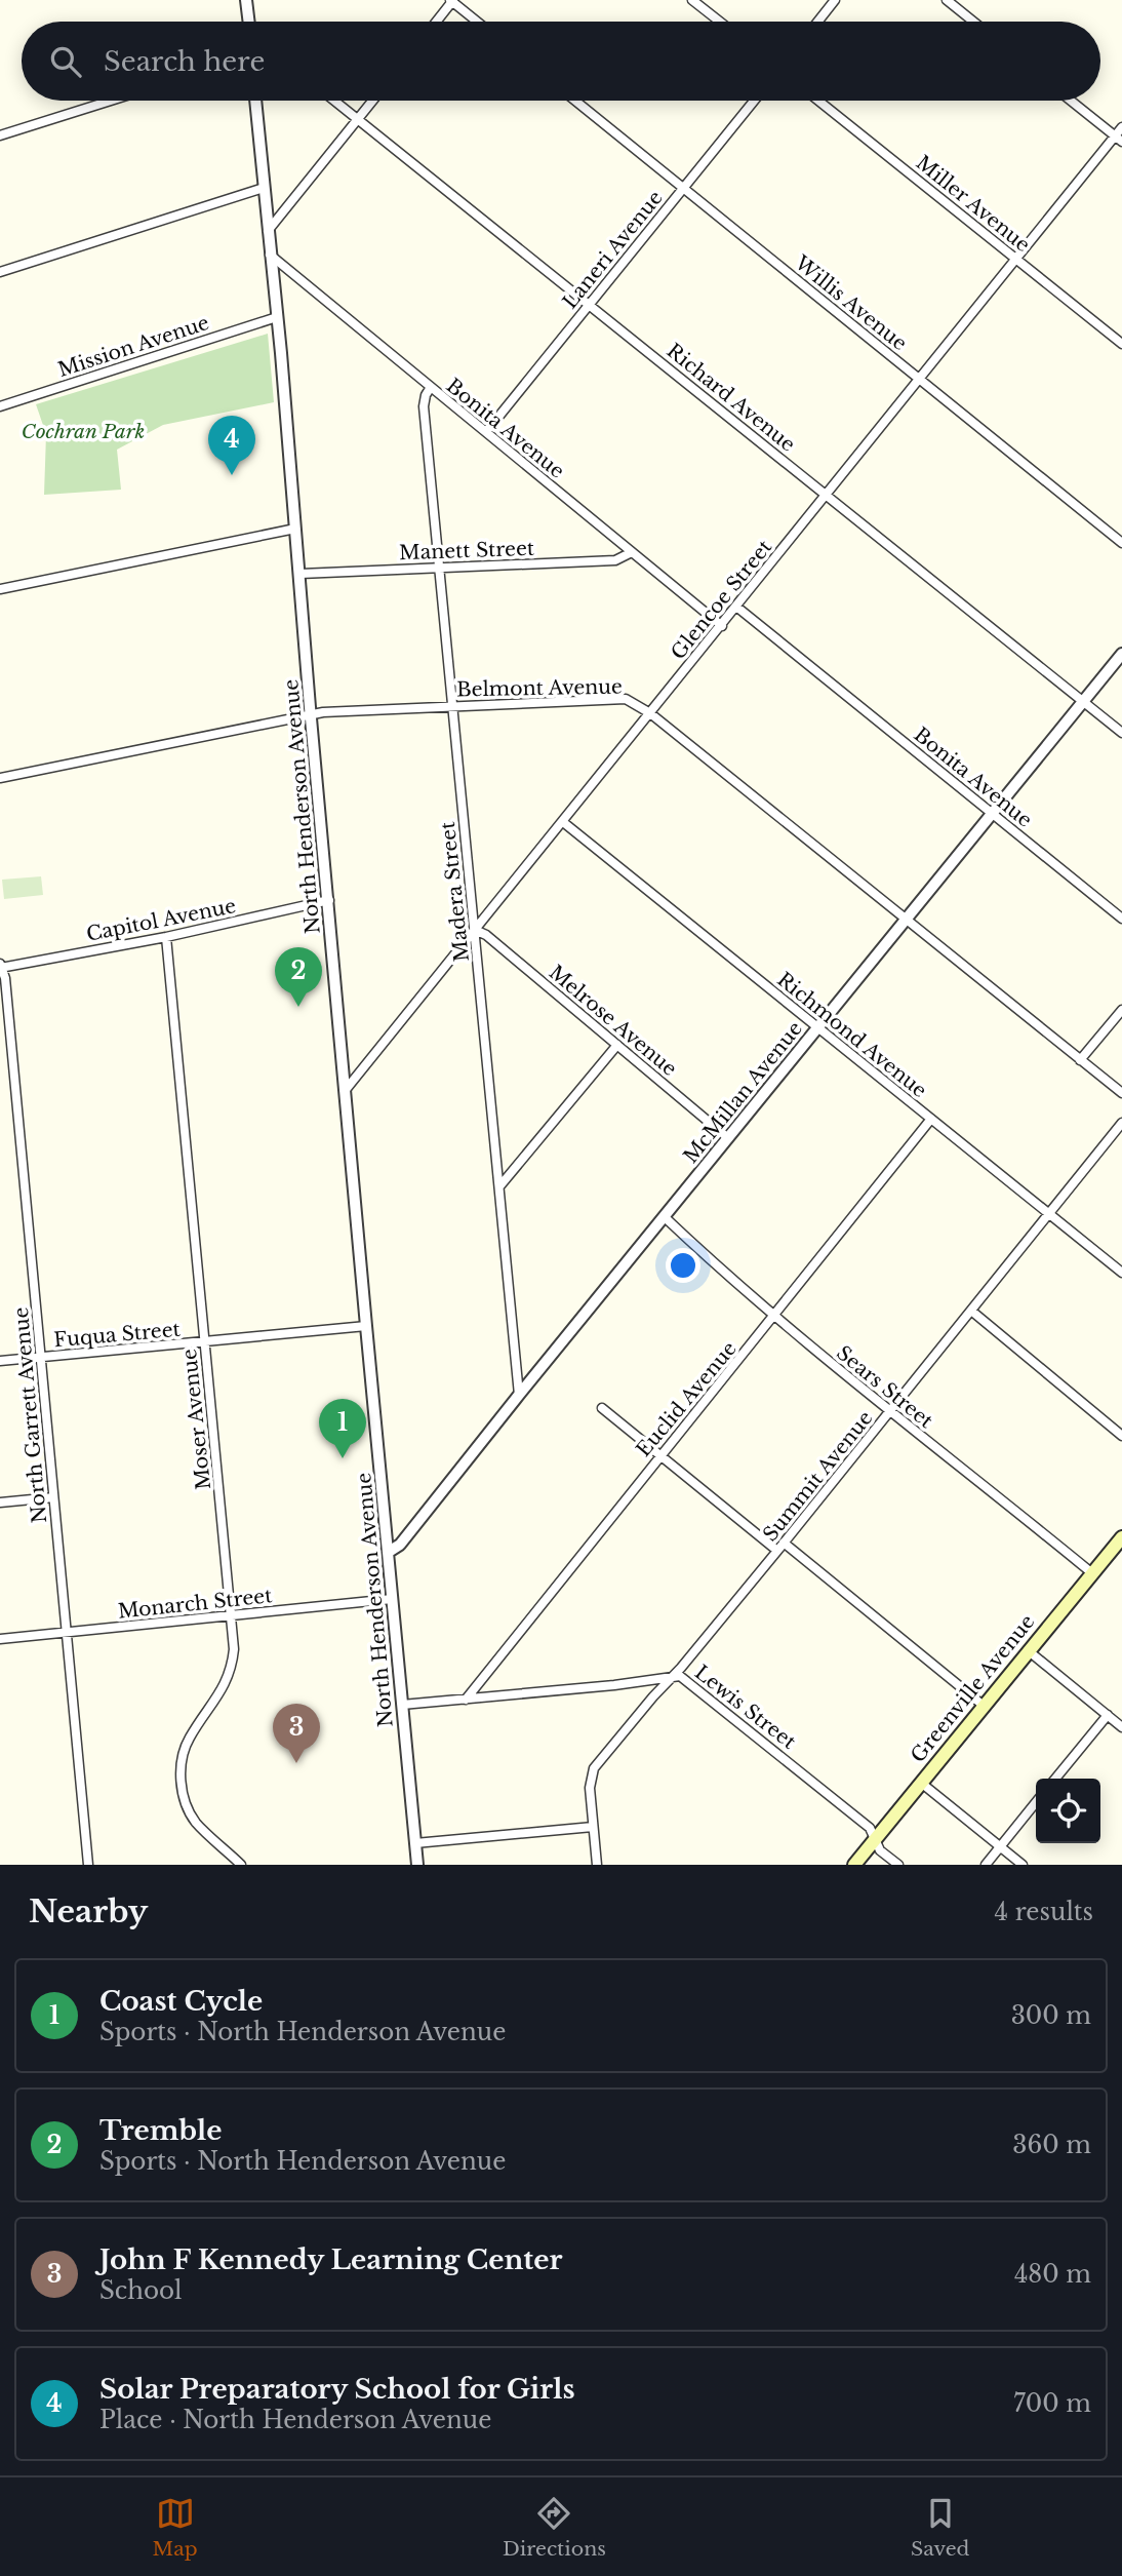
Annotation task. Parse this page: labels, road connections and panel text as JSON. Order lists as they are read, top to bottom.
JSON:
{
  "streets": {
    "main road": ["Greenville Avenue"],
    "street": [
      "Miller Avenue",
      "Laneri Avenue",
      "Willis Avenue",
      "Mission Avenue",
      "Richard Avenue",
      "Bonita Avenue",
      "Manett Street",
      "Glencoe Street",
      "Belmont Avenue",
      "North Henderson Avenue",
      "Madera Street",
      "Capitol Avenue",
      "Melrose Avenue",
      "Richmond Avenue",
      "McMillan Avenue",
      "Fuqua Street",
      "Sears Street",
      "Euclid Avenue",
      "North Garrett Avenue",
      "Moser Avenue",
      "Summit Avenue",
      "Monarch Street",
      "Lewis Street"
    ]
  },
  "crossings": [
    ["Miller Avenue", "Glencoe Street"],
    ["Laneri Avenue", "Willis Avenue"],
    ["Laneri Avenue", "Richard Avenue"],
    ["Laneri Avenue", "Bonita Avenue"],
    ["Willis Avenue", "Glencoe Street"],
    ["Mission Avenue", "North Henderson Avenue"],
    ["Richard Avenue", "Glencoe Street"],
    ["Richard Avenue", "McMillan Avenue"],
    ["Bonita Avenue", "Manett Street"],
    ["Bonita Avenue", "Glencoe Street"],
    ["Bonita Avenue", "North Henderson Avenue"],
    ["Bonita Avenue", "Madera Street"],
    ["Bonita Avenue", "McMillan Avenue"],
    ["Manett Street", "North Henderson Avenue"],
    ["Manett Street", "Madera Street"],
    ["Glencoe Street", "Belmont Avenue"],
    ["Glencoe Street", "North Henderson Avenue"],
    ["Glencoe Street", "Madera Street"],
    ["Glencoe Street", "Melrose Avenue"],
    ["Glencoe Street", "Richmond Avenue"],
    ["Belmont Avenue", "North Henderson Avenue"],
    ["Belmont Avenue", "Madera Street"],
    ["Belmont Avenue", "McMillan Avenue"],
    ["North Henderson Avenue", "Capitol Avenue"],
    ["North Henderson Avenue", "McMillan Avenue"],
    ["North Henderson Avenue", "Fuqua Street"],
    ["North Henderson Avenue", "Monarch Street"],
    ["North Henderson Avenue", "Lewis Street"],
    ["Madera Street", "Melrose Avenue"],
    ["Madera Street", "McMillan Avenue"],
    ["Capitol Avenue", "North Garrett Avenue"],
    ["Capitol Avenue", "Moser Avenue"],
    ["Melrose Avenue", "McMillan Avenue"],
    ["Richmond Avenue", "McMillan Avenue"],
    ["Richmond Avenue", "Euclid Avenue"],
    ["Richmond Avenue", "Summit Avenue"],
    ["McMillan Avenue", "Sears Street"],
    ["Fuqua Street", "North Garrett Avenue"],
    ["Fuqua Street", "Moser Avenue"],
    ["Sears Street", "Euclid Avenue"],
    ["Sears Street", "Summit Avenue"],
    ["Sears Street", "Greenville Avenue"],
    ["Euclid Avenue", "Lewis Street"],
    ["North Garrett Avenue", "Monarch Street"],
    ["Moser Avenue", "Monarch Street"],
    ["Summit Avenue", "Lewis Street"],
    ["Greenville Avenue", "Lewis Street"]
  ],
  "parks": ["Cochran Park"],
  "page": {
    "search": "Search here",
    "pins": [
      "4",
      "2",
      "1",
      "3"
    ],
    "heading": ["Nearby", "4 results"],
    "list": [
      {
        "mark": "1",
        "name": "Coast Cycle",
        "note": "Sports · North Henderson Avenue",
        "value": "300 m"
      },
      {
        "mark": "2",
        "name": "Tremble",
        "note": "Sports · North Henderson Avenue",
        "value": "360 m"
      },
      {
        "mark": "3",
        "name": "John F Kennedy Learning Center",
        "note": "School",
        "value": "480 m"
      },
      {
        "mark": "4",
        "name": "Solar Preparatory School for Girls",
        "note": "Place · North Henderson Avenue",
        "value": "700 m"
      }
    ],
    "nav": ["Map", "Directions", "Saved"]
  }
}
